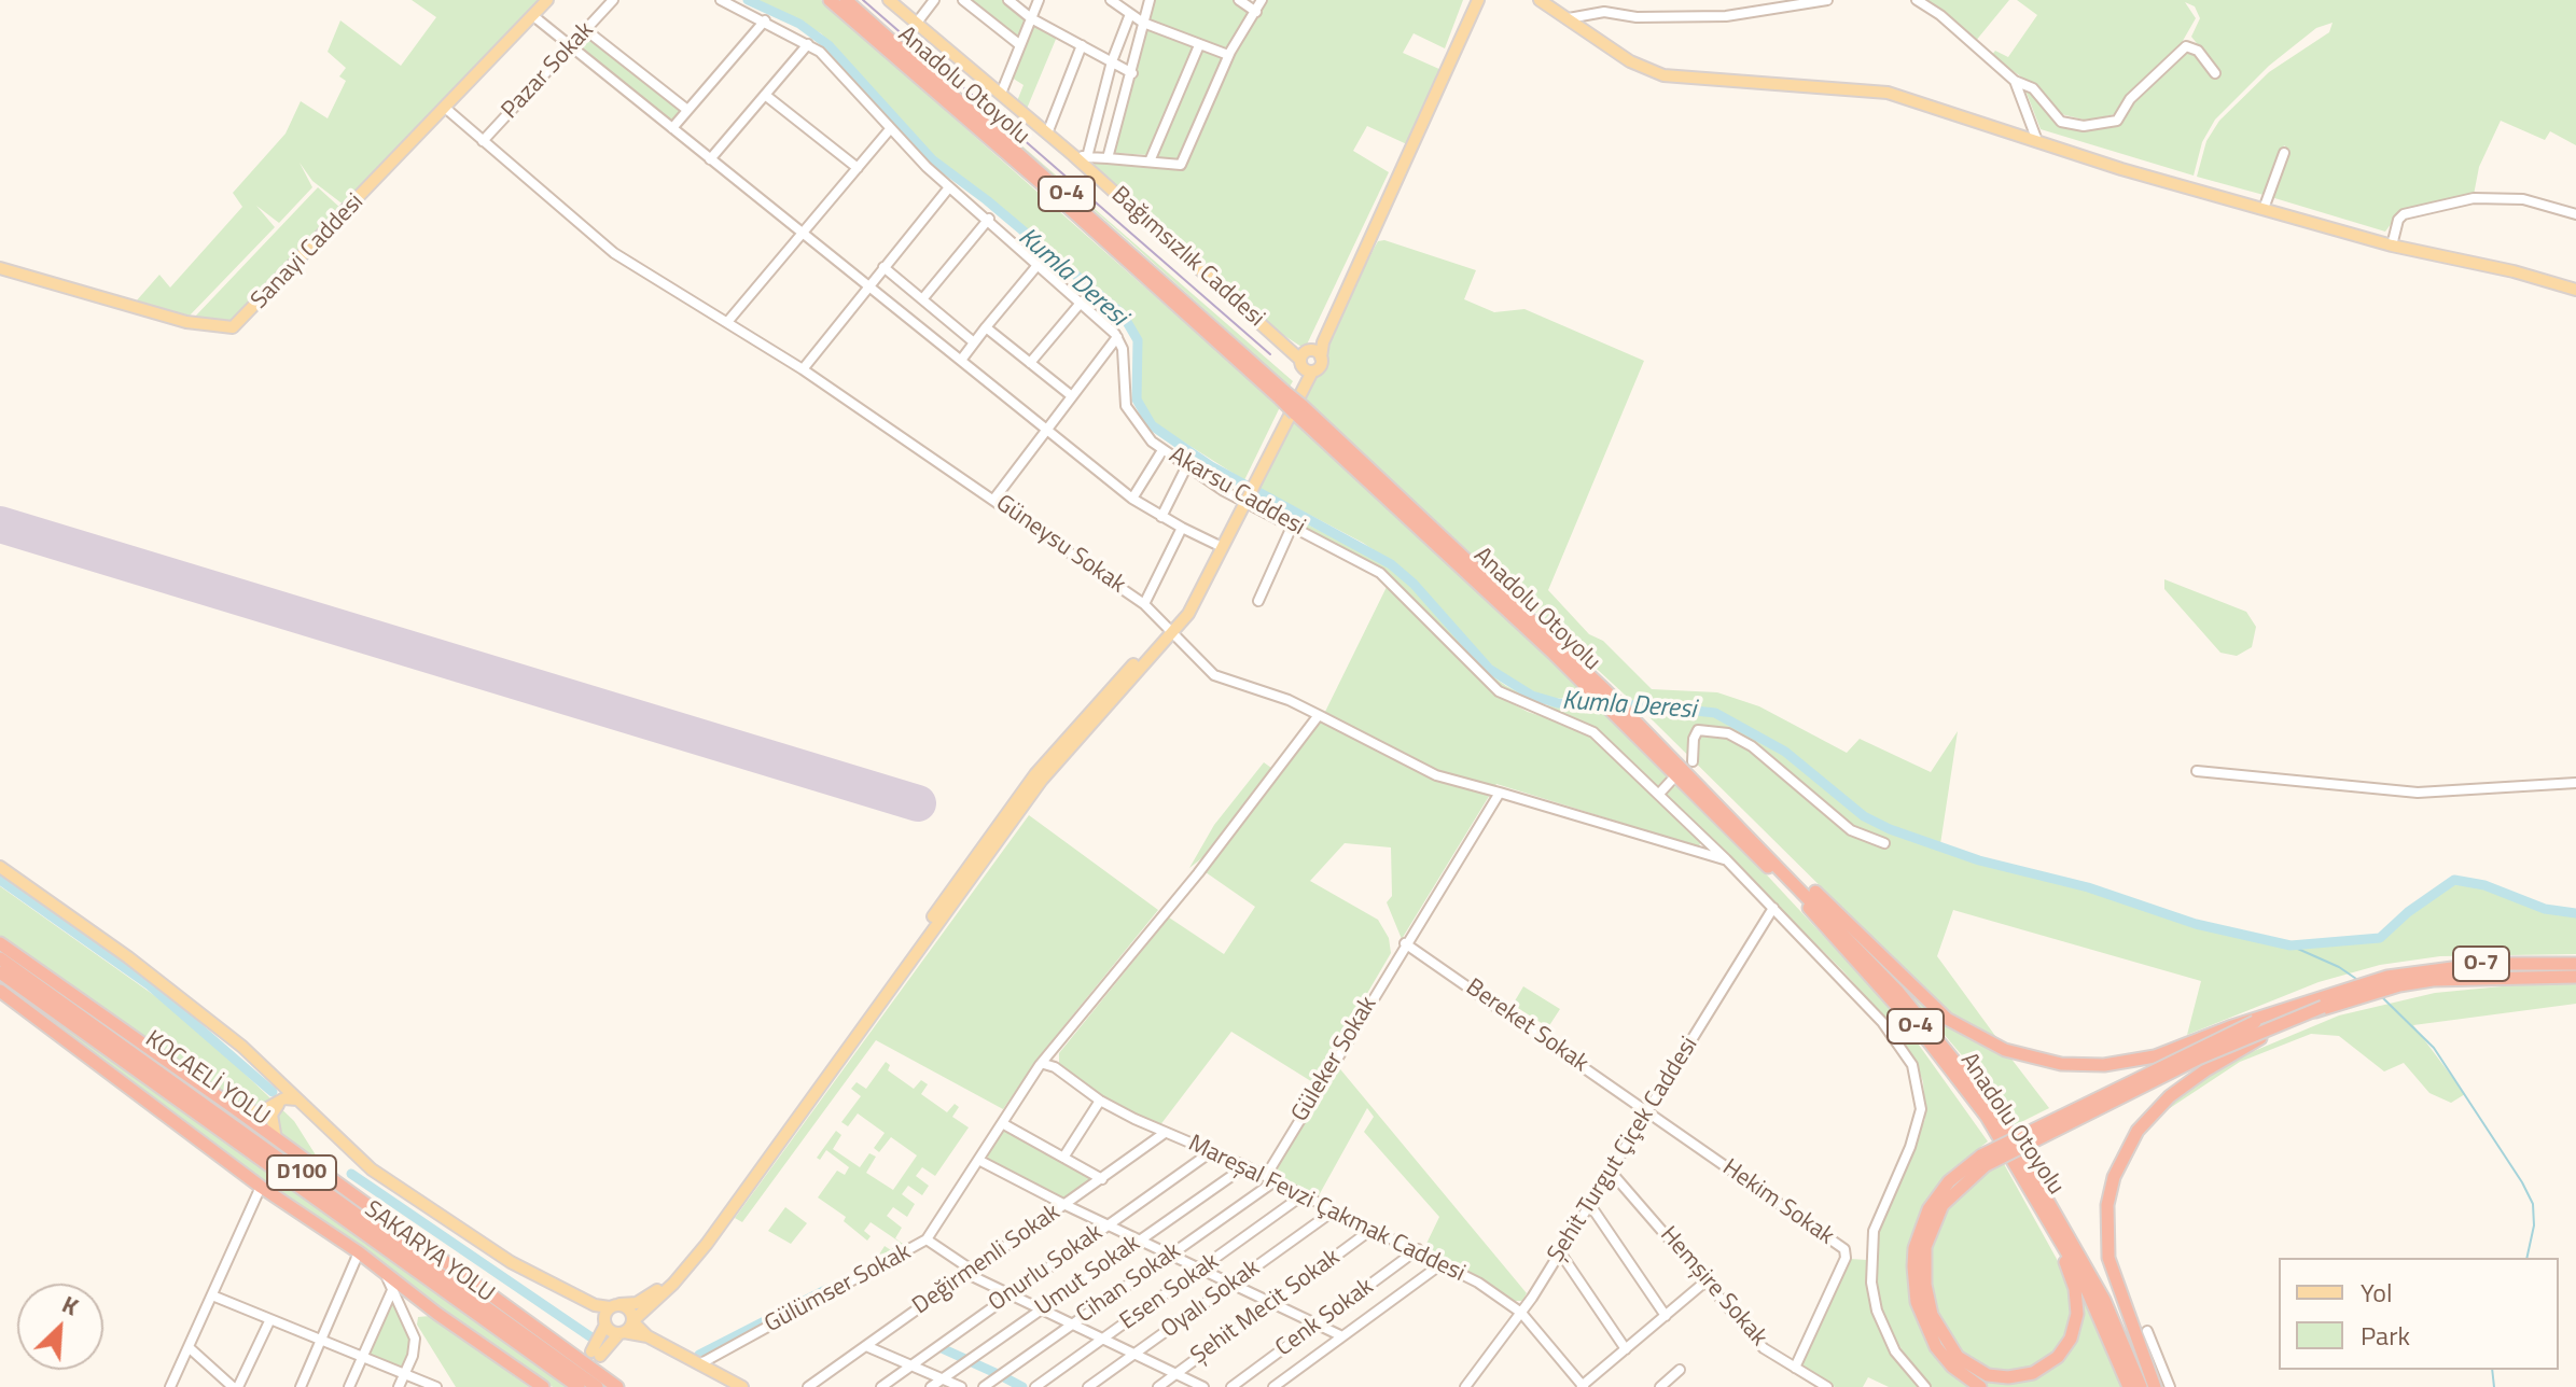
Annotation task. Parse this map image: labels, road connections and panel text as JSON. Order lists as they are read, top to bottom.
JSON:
{
  "streets": {
    "highway": [
      "Anadolu Otoyolu",
      "O-4",
      "O-7",
      "KOCAELİ YOLU",
      "D100",
      "SAKARYA YOLU"
    ],
    "main road": ["Sanayi Caddesi", "Bağımsızlık Caddesi"],
    "street": [
      "Pazar Sokak",
      "Akarsu Caddesi",
      "Güneysu Sokak",
      "Bereket Sokak",
      "Güleker Sokak",
      "Şehit Turgut Çiçek Caddesi",
      "Hekim Sokak",
      "Mareşal Fevzi Çakmak Caddesi",
      "Değirmenli Sokak",
      "Onurlu Sokak",
      "Umut Sokak",
      "Cihan Sokak",
      "Hemşire Sokak",
      "Gülümser Sokak",
      "Esen Sokak",
      "Oyalı Sokak",
      "Şehit Mecit Sokak",
      "Cenk Sokak"
    ]
  },
  "crossings": [
    ["Pazar Sokak", "Güneysu Sokak"],
    ["Sanayi Caddesi", "Güneysu Sokak"],
    ["Akarsu Caddesi", "Şehit Turgut Çiçek Caddesi"],
    ["Bereket Sokak", "Güleker Sokak"],
    ["Bereket Sokak", "Şehit Turgut Çiçek Caddesi"],
    ["Bereket Sokak", "Hekim Sokak"],
    ["Güleker Sokak", "Mareşal Fevzi Çakmak Caddesi"],
    ["Güleker Sokak", "Cihan Sokak"],
    ["Şehit Turgut Çiçek Caddesi", "Hekim Sokak"],
    ["Şehit Turgut Çiçek Caddesi", "Mareşal Fevzi Çakmak Caddesi"],
    ["Şehit Turgut Çiçek Caddesi", "Hemşire Sokak"],
    ["Hekim Sokak", "Hemşire Sokak"],
    ["Mareşal Fevzi Çakmak Caddesi", "Değirmenli Sokak"],
    ["Mareşal Fevzi Çakmak Caddesi", "Onurlu Sokak"],
    ["Mareşal Fevzi Çakmak Caddesi", "Umut Sokak"],
    ["Mareşal Fevzi Çakmak Caddesi", "Cihan Sokak"],
    ["Mareşal Fevzi Çakmak Caddesi", "Gülümser Sokak"],
    ["Mareşal Fevzi Çakmak Caddesi", "Esen Sokak"],
    ["Mareşal Fevzi Çakmak Caddesi", "Oyalı Sokak"],
    ["Mareşal Fevzi Çakmak Caddesi", "Şehit Mecit Sokak"],
    ["Mareşal Fevzi Çakmak Caddesi", "Cenk Sokak"]
  ],
  "water": ["Kumla Deresi"],
  "legend": ["Yol", "Park"],
  "north": "top right"
}
